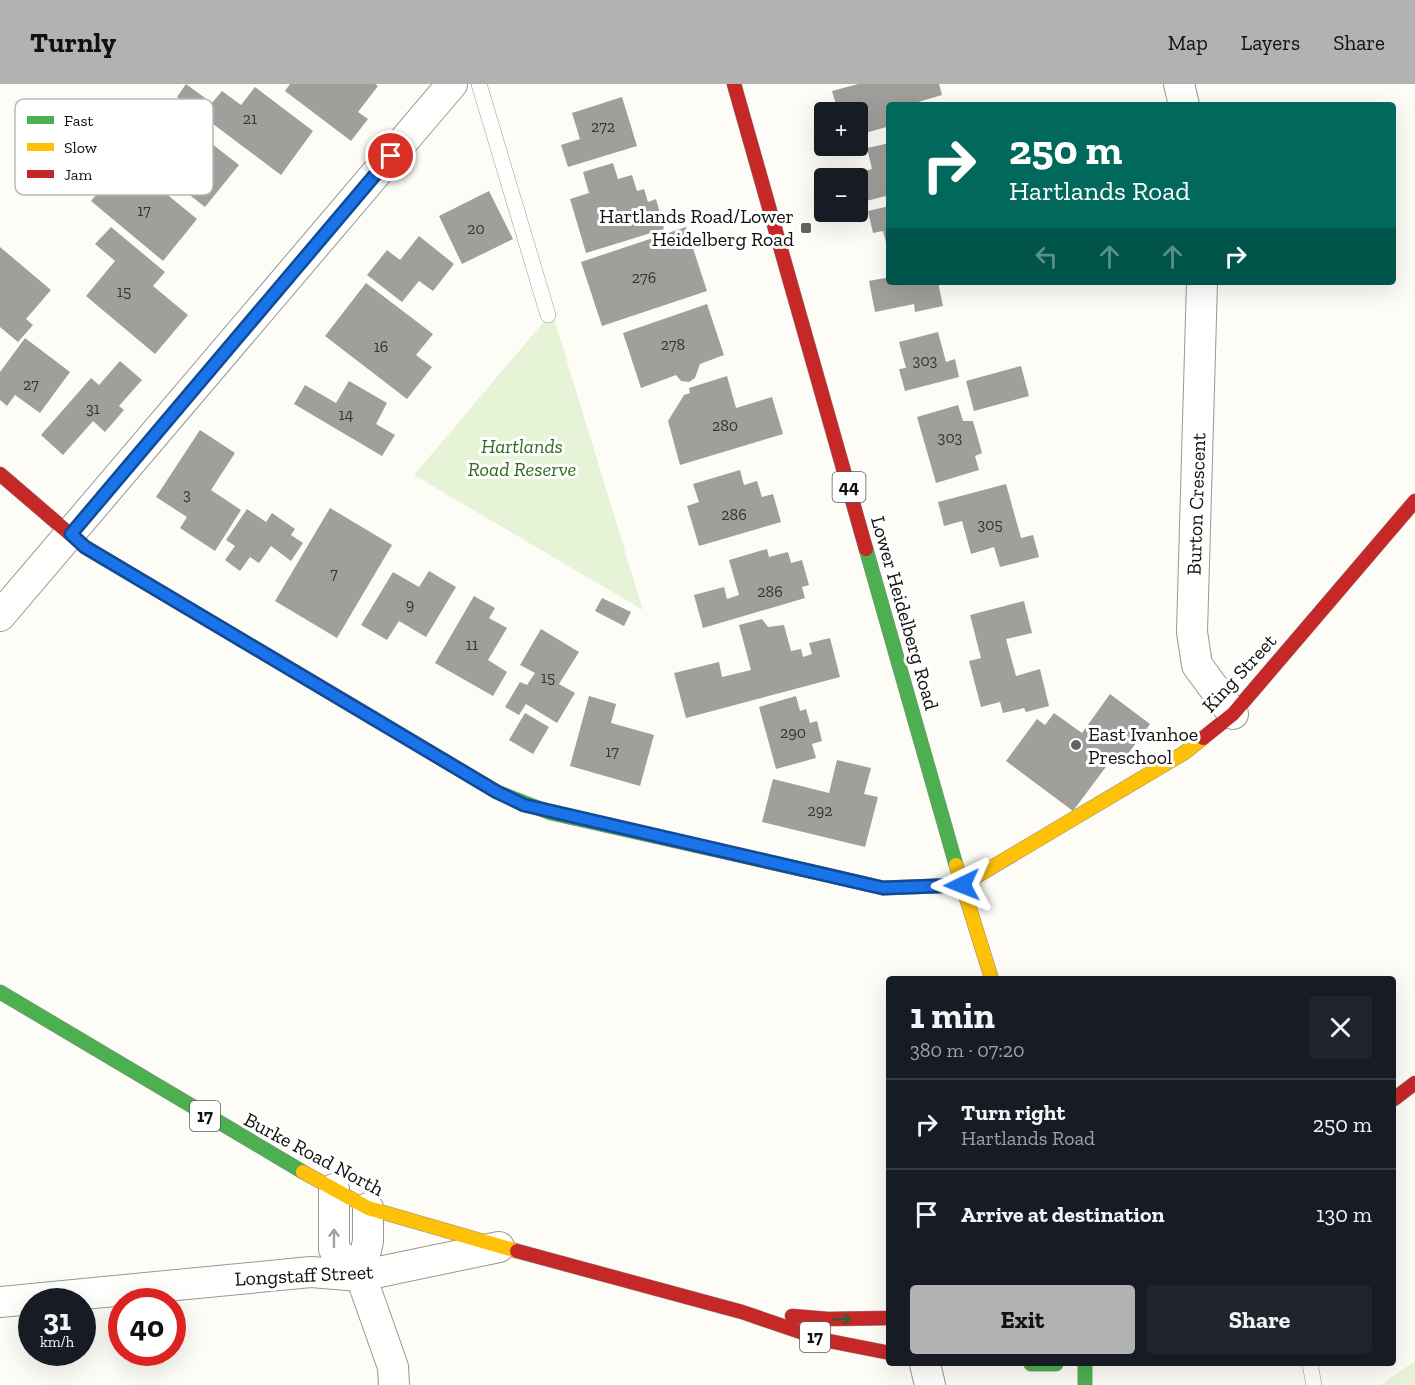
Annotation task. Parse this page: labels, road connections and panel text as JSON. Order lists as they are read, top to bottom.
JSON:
{
  "streets": {
    "main road": [
      "44",
      "Lower Heidelberg Road",
      "King Street",
      "17",
      "Burke Road North"
    ],
    "street": ["Burton Crescent", "Longstaff Street"]
  },
  "crossings": [
    ["Burton Crescent", "King Street"],
    ["Lower Heidelberg Road", "King Street"],
    ["Burke Road North", "Longstaff Street"]
  ],
  "parks": ["Hartlands Road Reserve"],
  "places": {
    "transit": ["Hartlands Road/Lower Heidelberg Road"],
    "other": ["East Ivanhoe Preschool"]
  },
  "house_numbers": [
    "21",
    "272",
    "17",
    "20",
    "276",
    "15",
    "278",
    "16",
    "303",
    "27",
    "31",
    "14",
    "280",
    "303",
    "3",
    "286",
    "305",
    "7",
    "286",
    "9",
    "11",
    "15",
    "290",
    "17",
    "292"
  ],
  "legend": ["Fast", "Slow", "Jam"],
  "page": {
    "header": "Turnly",
    "nav": ["Map", "Layers", "Share"],
    "map_buttons": ["+", "−"],
    "turn": ["250 m", "Hartlands Road"],
    "heading": ["1 min", "380 m · 07:20"],
    "list": [
      {
        "name": "Turn right",
        "note": "Hartlands Road",
        "value": "250 m"
      },
      {
        "name": "Arrive at destination",
        "value": "130 m"
      }
    ],
    "buttons": ["Exit", "Share"],
    "speed": "31 km/h",
    "limit": "40"
  }
}
